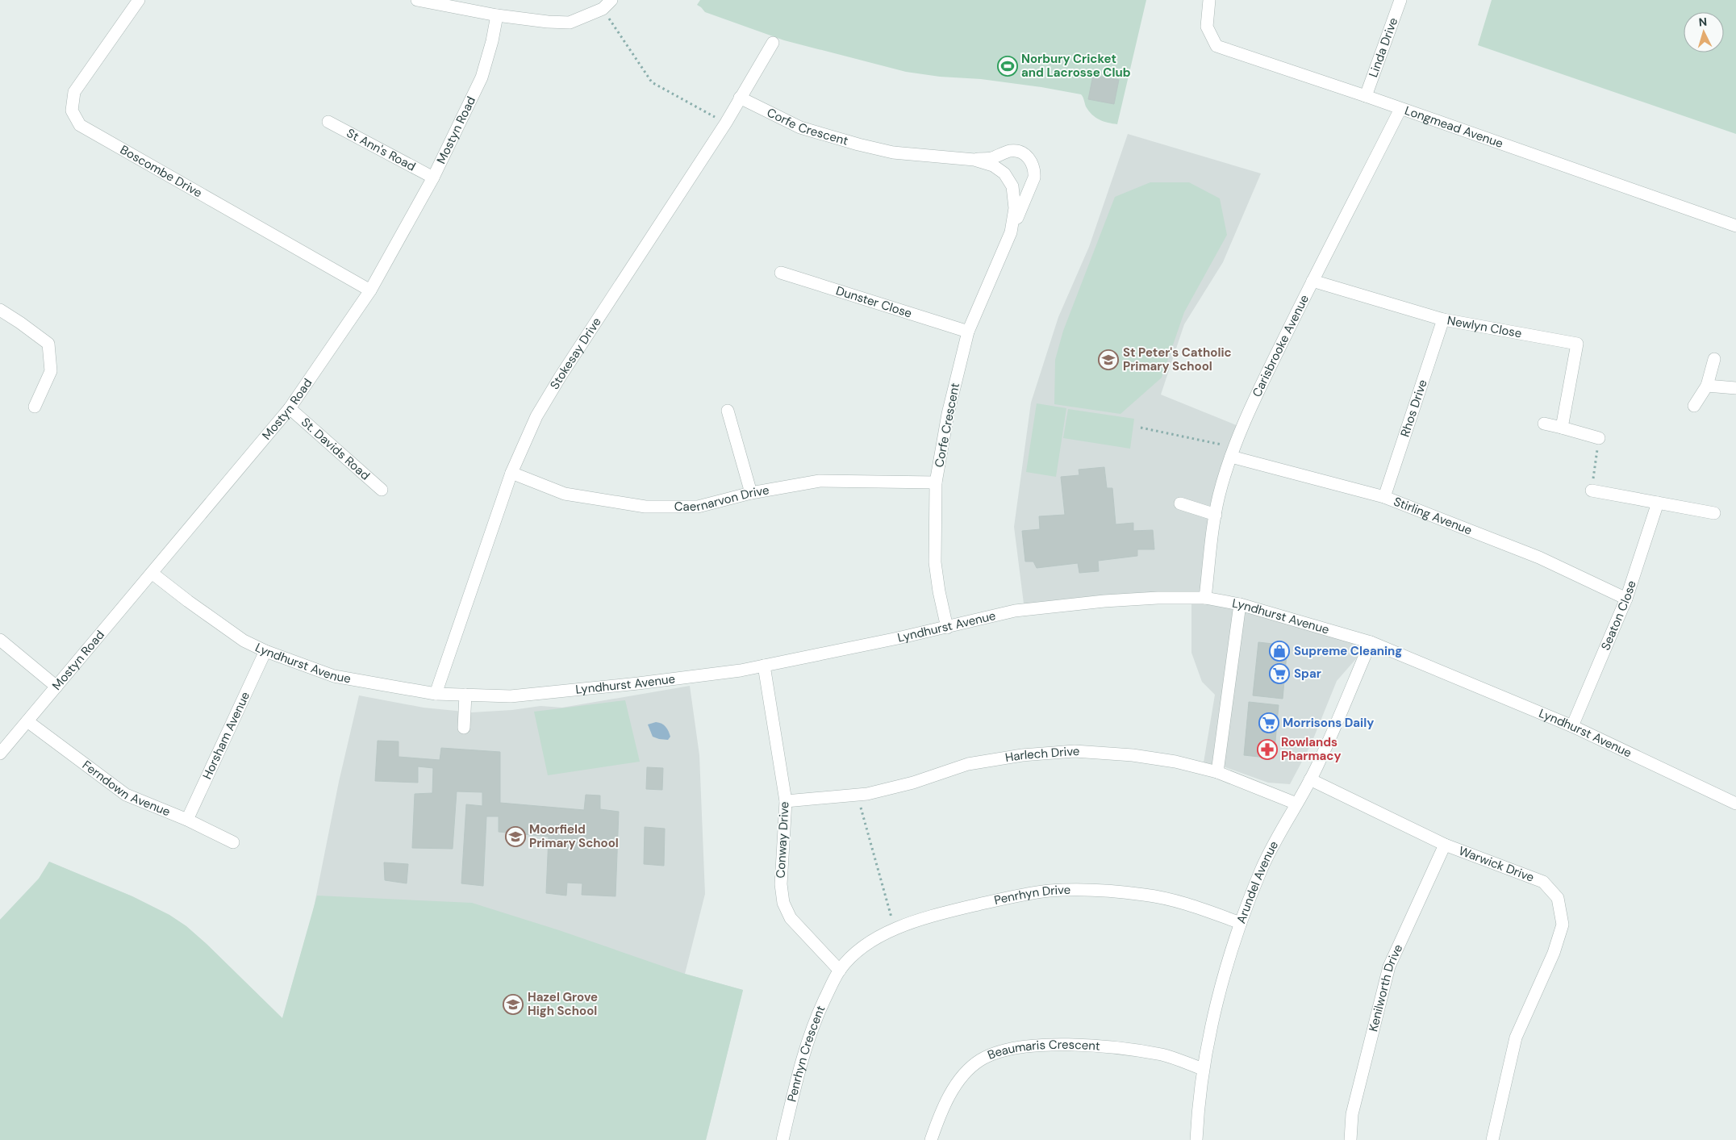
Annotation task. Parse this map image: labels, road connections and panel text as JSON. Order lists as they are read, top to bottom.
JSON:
{
  "streets": {
    "street": [
      "Linda Drive",
      "Corfe Crescent",
      "Longmead Avenue",
      "Mostyn Road",
      "St Ann's Road",
      "Boscombe Drive",
      "Dunster Close",
      "Newlyn Close",
      "Carisbrooke Avenue",
      "Stokesay Drive",
      "Rhos Drive",
      "St. Davids Road",
      "Caernarvon Drive",
      "Stirling Avenue",
      "Seaton Close",
      "Lyndhurst Avenue",
      "Horsham Avenue",
      "Harlech Drive",
      "Ferndown Avenue",
      "Conway Drive",
      "Warwick Drive",
      "Arundel Avenue",
      "Penrhyn Drive",
      "Kenilworth Drive",
      "Penrhyn Crescent",
      "Beaumaris Crescent"
    ]
  },
  "crossings": [
    ["Linda Drive", "Longmead Avenue"],
    ["Corfe Crescent", "Dunster Close"],
    ["Corfe Crescent", "Stokesay Drive"],
    ["Corfe Crescent", "Caernarvon Drive"],
    ["Corfe Crescent", "Lyndhurst Avenue"],
    ["Longmead Avenue", "Carisbrooke Avenue"],
    ["Mostyn Road", "St Ann's Road"],
    ["Mostyn Road", "Boscombe Drive"],
    ["Mostyn Road", "St. Davids Road"],
    ["Mostyn Road", "Lyndhurst Avenue"],
    ["Mostyn Road", "Ferndown Avenue"],
    ["Newlyn Close", "Carisbrooke Avenue"],
    ["Newlyn Close", "Rhos Drive"],
    ["Carisbrooke Avenue", "Stirling Avenue"],
    ["Carisbrooke Avenue", "Lyndhurst Avenue"],
    ["Stokesay Drive", "Caernarvon Drive"],
    ["Stokesay Drive", "Lyndhurst Avenue"],
    ["Rhos Drive", "Stirling Avenue"],
    ["Stirling Avenue", "Seaton Close"],
    ["Seaton Close", "Lyndhurst Avenue"],
    ["Lyndhurst Avenue", "Horsham Avenue"],
    ["Lyndhurst Avenue", "Conway Drive"],
    ["Lyndhurst Avenue", "Arundel Avenue"],
    ["Horsham Avenue", "Ferndown Avenue"],
    ["Harlech Drive", "Conway Drive"],
    ["Harlech Drive", "Arundel Avenue"],
    ["Conway Drive", "Penrhyn Drive"],
    ["Conway Drive", "Penrhyn Crescent"],
    ["Warwick Drive", "Arundel Avenue"],
    ["Warwick Drive", "Kenilworth Drive"],
    ["Arundel Avenue", "Penrhyn Drive"],
    ["Arundel Avenue", "Beaumaris Crescent"],
    ["Penrhyn Drive", "Penrhyn Crescent"]
  ],
  "places": {
    "sports": ["Norbury Cricket and Lacrosse Club"],
    "school or university": ["St Peter's Catholic Primary School", "Moorfield Primary School", "Hazel Grove High School"],
    "shop": ["Supreme Cleaning"],
    "supermarket": ["Spar", "Morrisons Daily"],
    "pharmacy": ["Rowlands Pharmacy"]
  },
  "north": "top"
}
